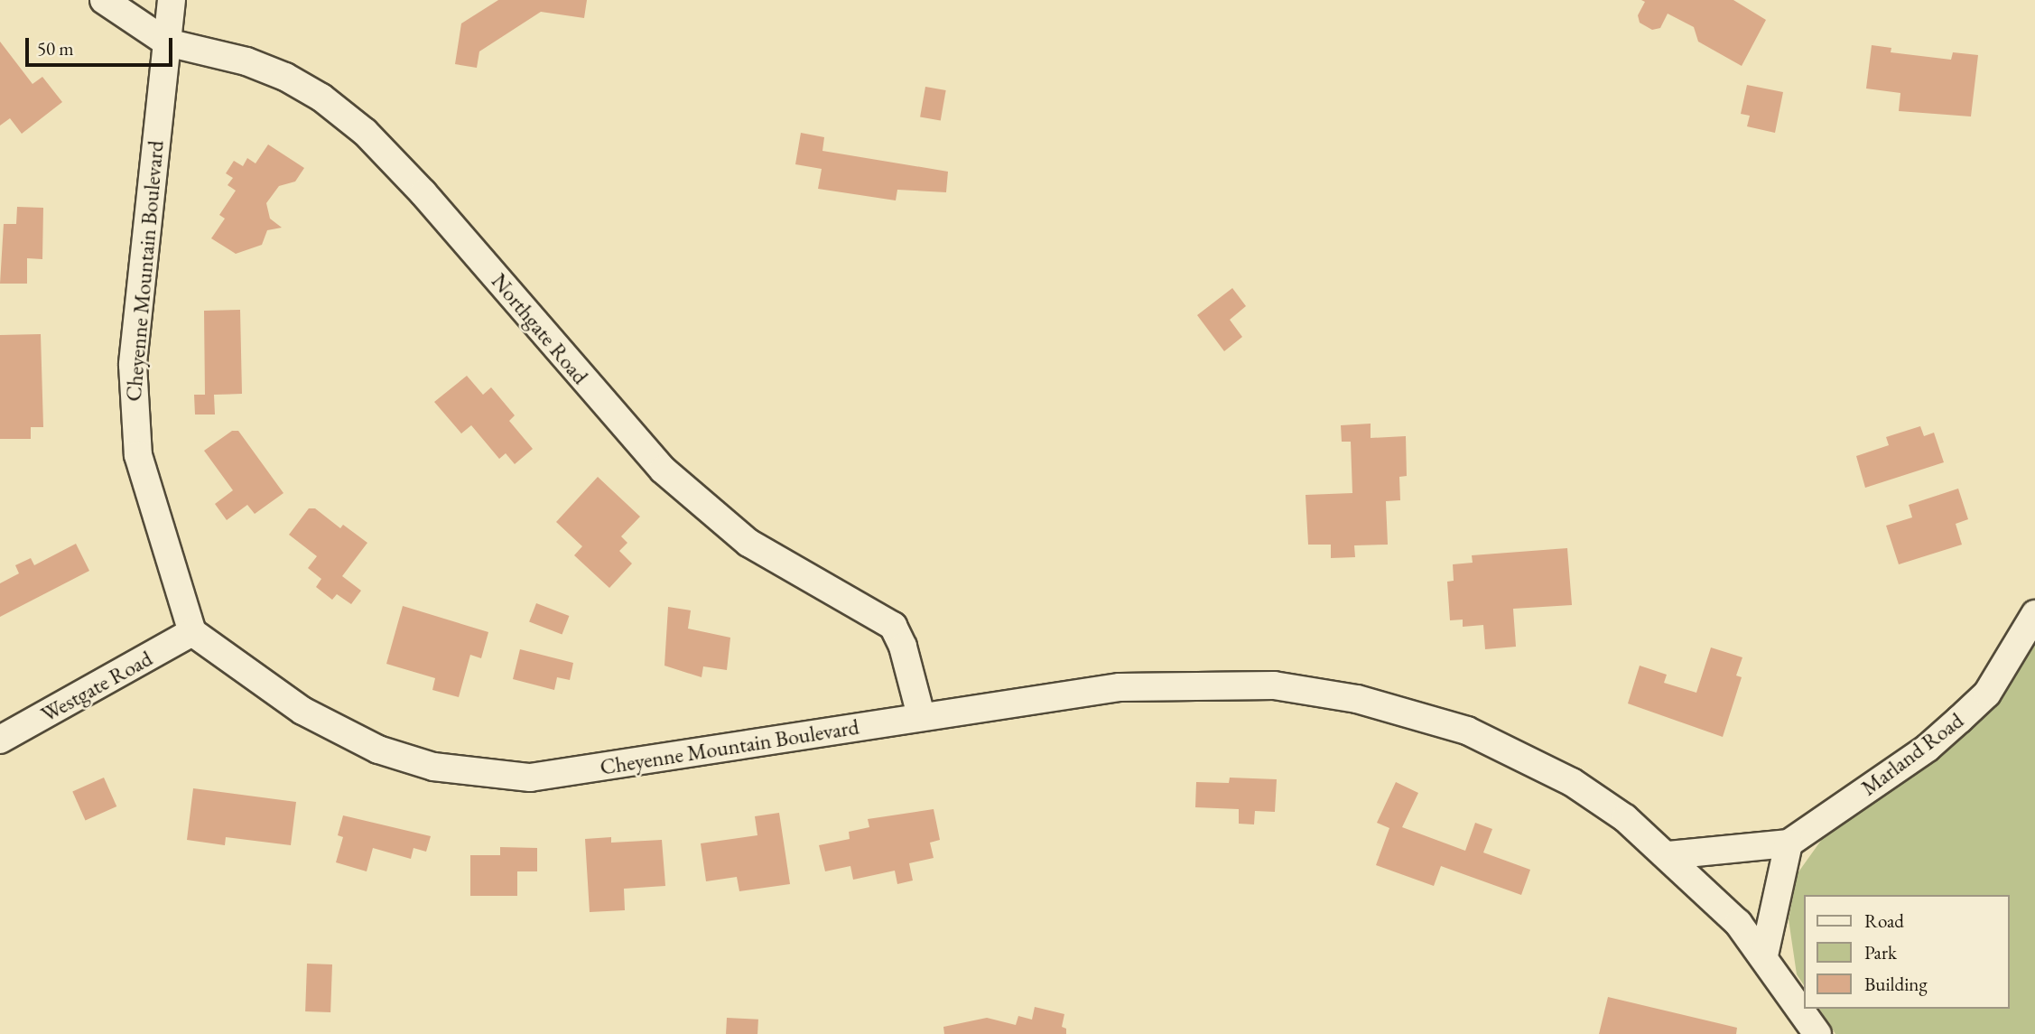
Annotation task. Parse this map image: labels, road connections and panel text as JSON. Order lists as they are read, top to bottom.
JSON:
{
  "streets": {
    "street": [
      "Cheyenne Mountain Boulevard",
      "Northgate Road",
      "Westgate Road",
      "Marland Road"
    ]
  },
  "crossings": [
    ["Cheyenne Mountain Boulevard", "Northgate Road"],
    ["Cheyenne Mountain Boulevard", "Westgate Road"]
  ],
  "legend": ["Road", "Park", "Building"],
  "scale_bar": "50 m"
}
